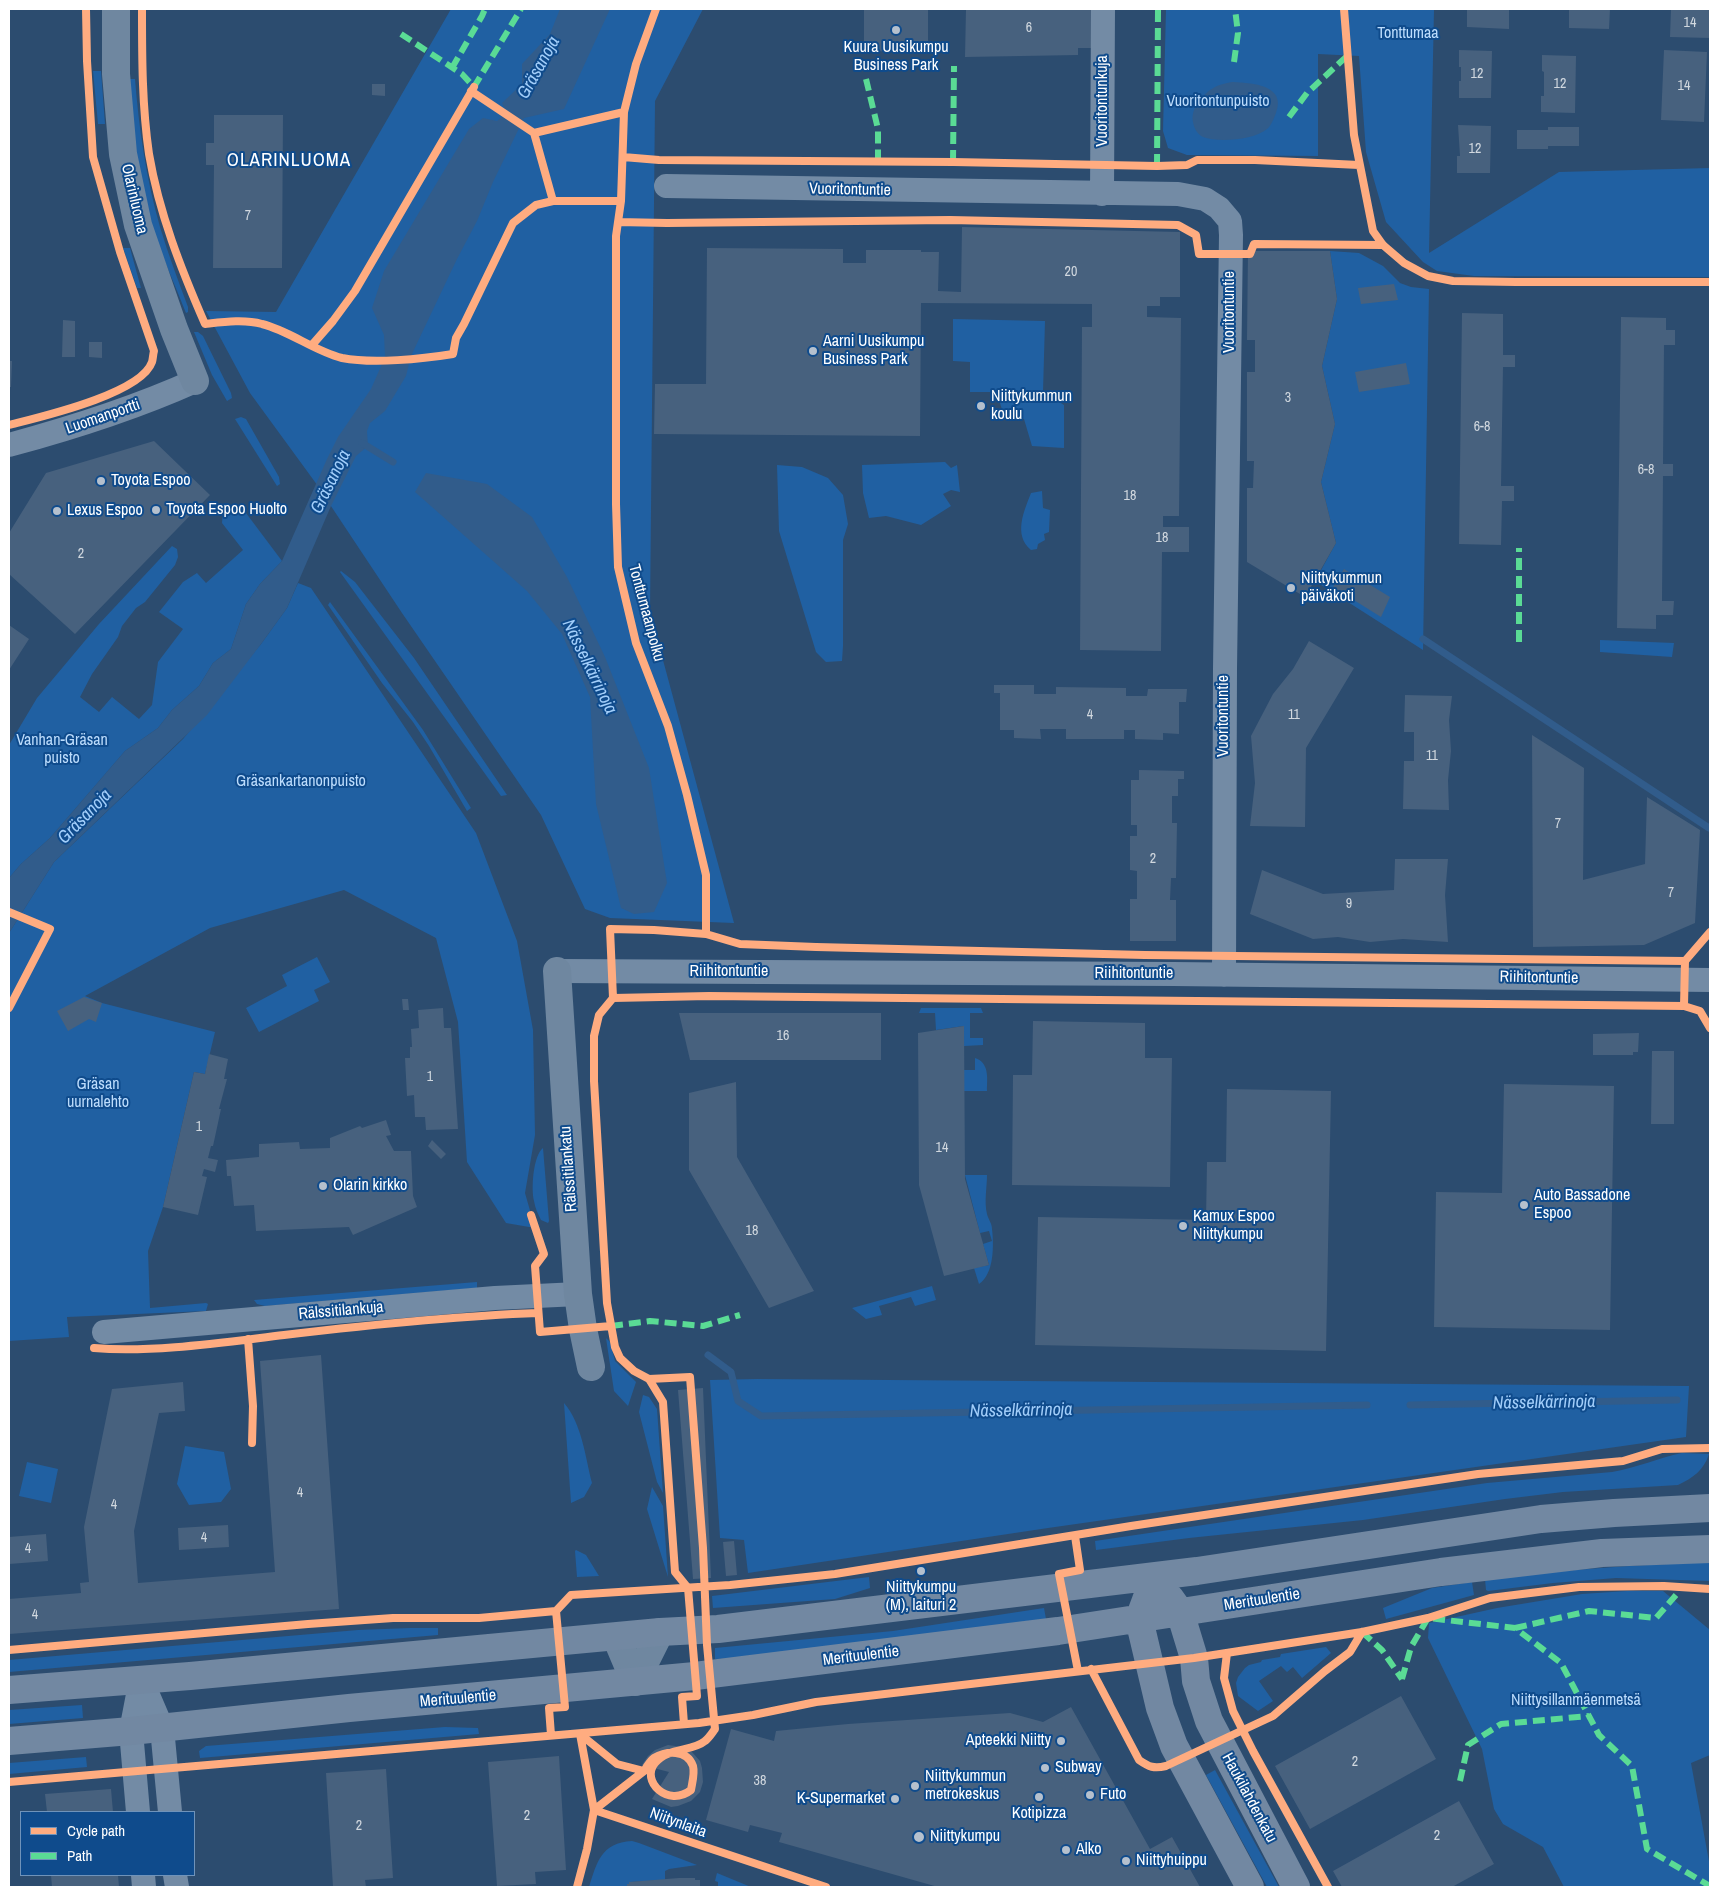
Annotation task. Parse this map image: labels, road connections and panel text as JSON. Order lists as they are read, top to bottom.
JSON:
{
  "streets": {
    "main road": [
      "Olarinluoma",
      "Rälssitilankatu",
      "Merituulentie",
      "Haukilahdenkatu"
    ],
    "street": [
      "Vuoritontunkuja",
      "Vuoritontuntie",
      "Luomanportti",
      "Riihitontuntie",
      "Rälssitilankuja"
    ],
    "cycle path": ["Tonttumaanpolku", "Niitynlaita"]
  },
  "crossings": [
    ["Vuoritontunkuja", "Vuoritontuntie"],
    ["Vuoritontuntie", "Riihitontuntie"],
    ["Olarinluoma", "Luomanportti"],
    ["Riihitontuntie", "Rälssitilankatu"],
    ["Rälssitilankatu", "Rälssitilankuja"],
    ["Merituulentie", "Haukilahdenkatu"]
  ],
  "districts": ["OLARINLUOMA"],
  "water": ["Gräsanoja", "Nässelkärrinoja"],
  "parks": [
    "Tonttumaa",
    "Vuoritontunpuisto",
    "Vanhan-Gräsan puisto",
    "Gräsankartanonpuisto",
    "Gräsan uurnalehto",
    "Niittysillanmäenmetsä"
  ],
  "places": [
    "Kuura Uusikumpu Business Park",
    "Aarni Uusikumpu Business Park",
    "Niittykummun koulu",
    "Toyota Espoo",
    "Toyota Espoo Huolto",
    "Lexus Espoo",
    "Niittykummun päiväkoti",
    "Olarin kirkko",
    "Auto Bassadone Espoo",
    "Kamux Espoo Niittykumpu",
    "Niittykumpu (M), laituri 2",
    "Apteekki Niitty",
    "Subway",
    "Niittykummun metrokeskus",
    "Futo",
    "Kotipizza",
    "K-Supermarket",
    "Niittykumpu",
    "Alko",
    "Niittyhuippu"
  ],
  "house_numbers": [
    "14",
    "6",
    "12",
    "12",
    "14",
    "12",
    "7",
    "20",
    "3",
    "6-8",
    "6-8",
    "18",
    "18",
    "2",
    "4",
    "11",
    "11",
    "7",
    "2",
    "7",
    "9",
    "16",
    "1",
    "1",
    "14",
    "18",
    "4",
    "4",
    "4",
    "4",
    "4",
    "2",
    "38",
    "2",
    "2",
    "2"
  ],
  "legend": ["Cycle path", "Path"]
}
